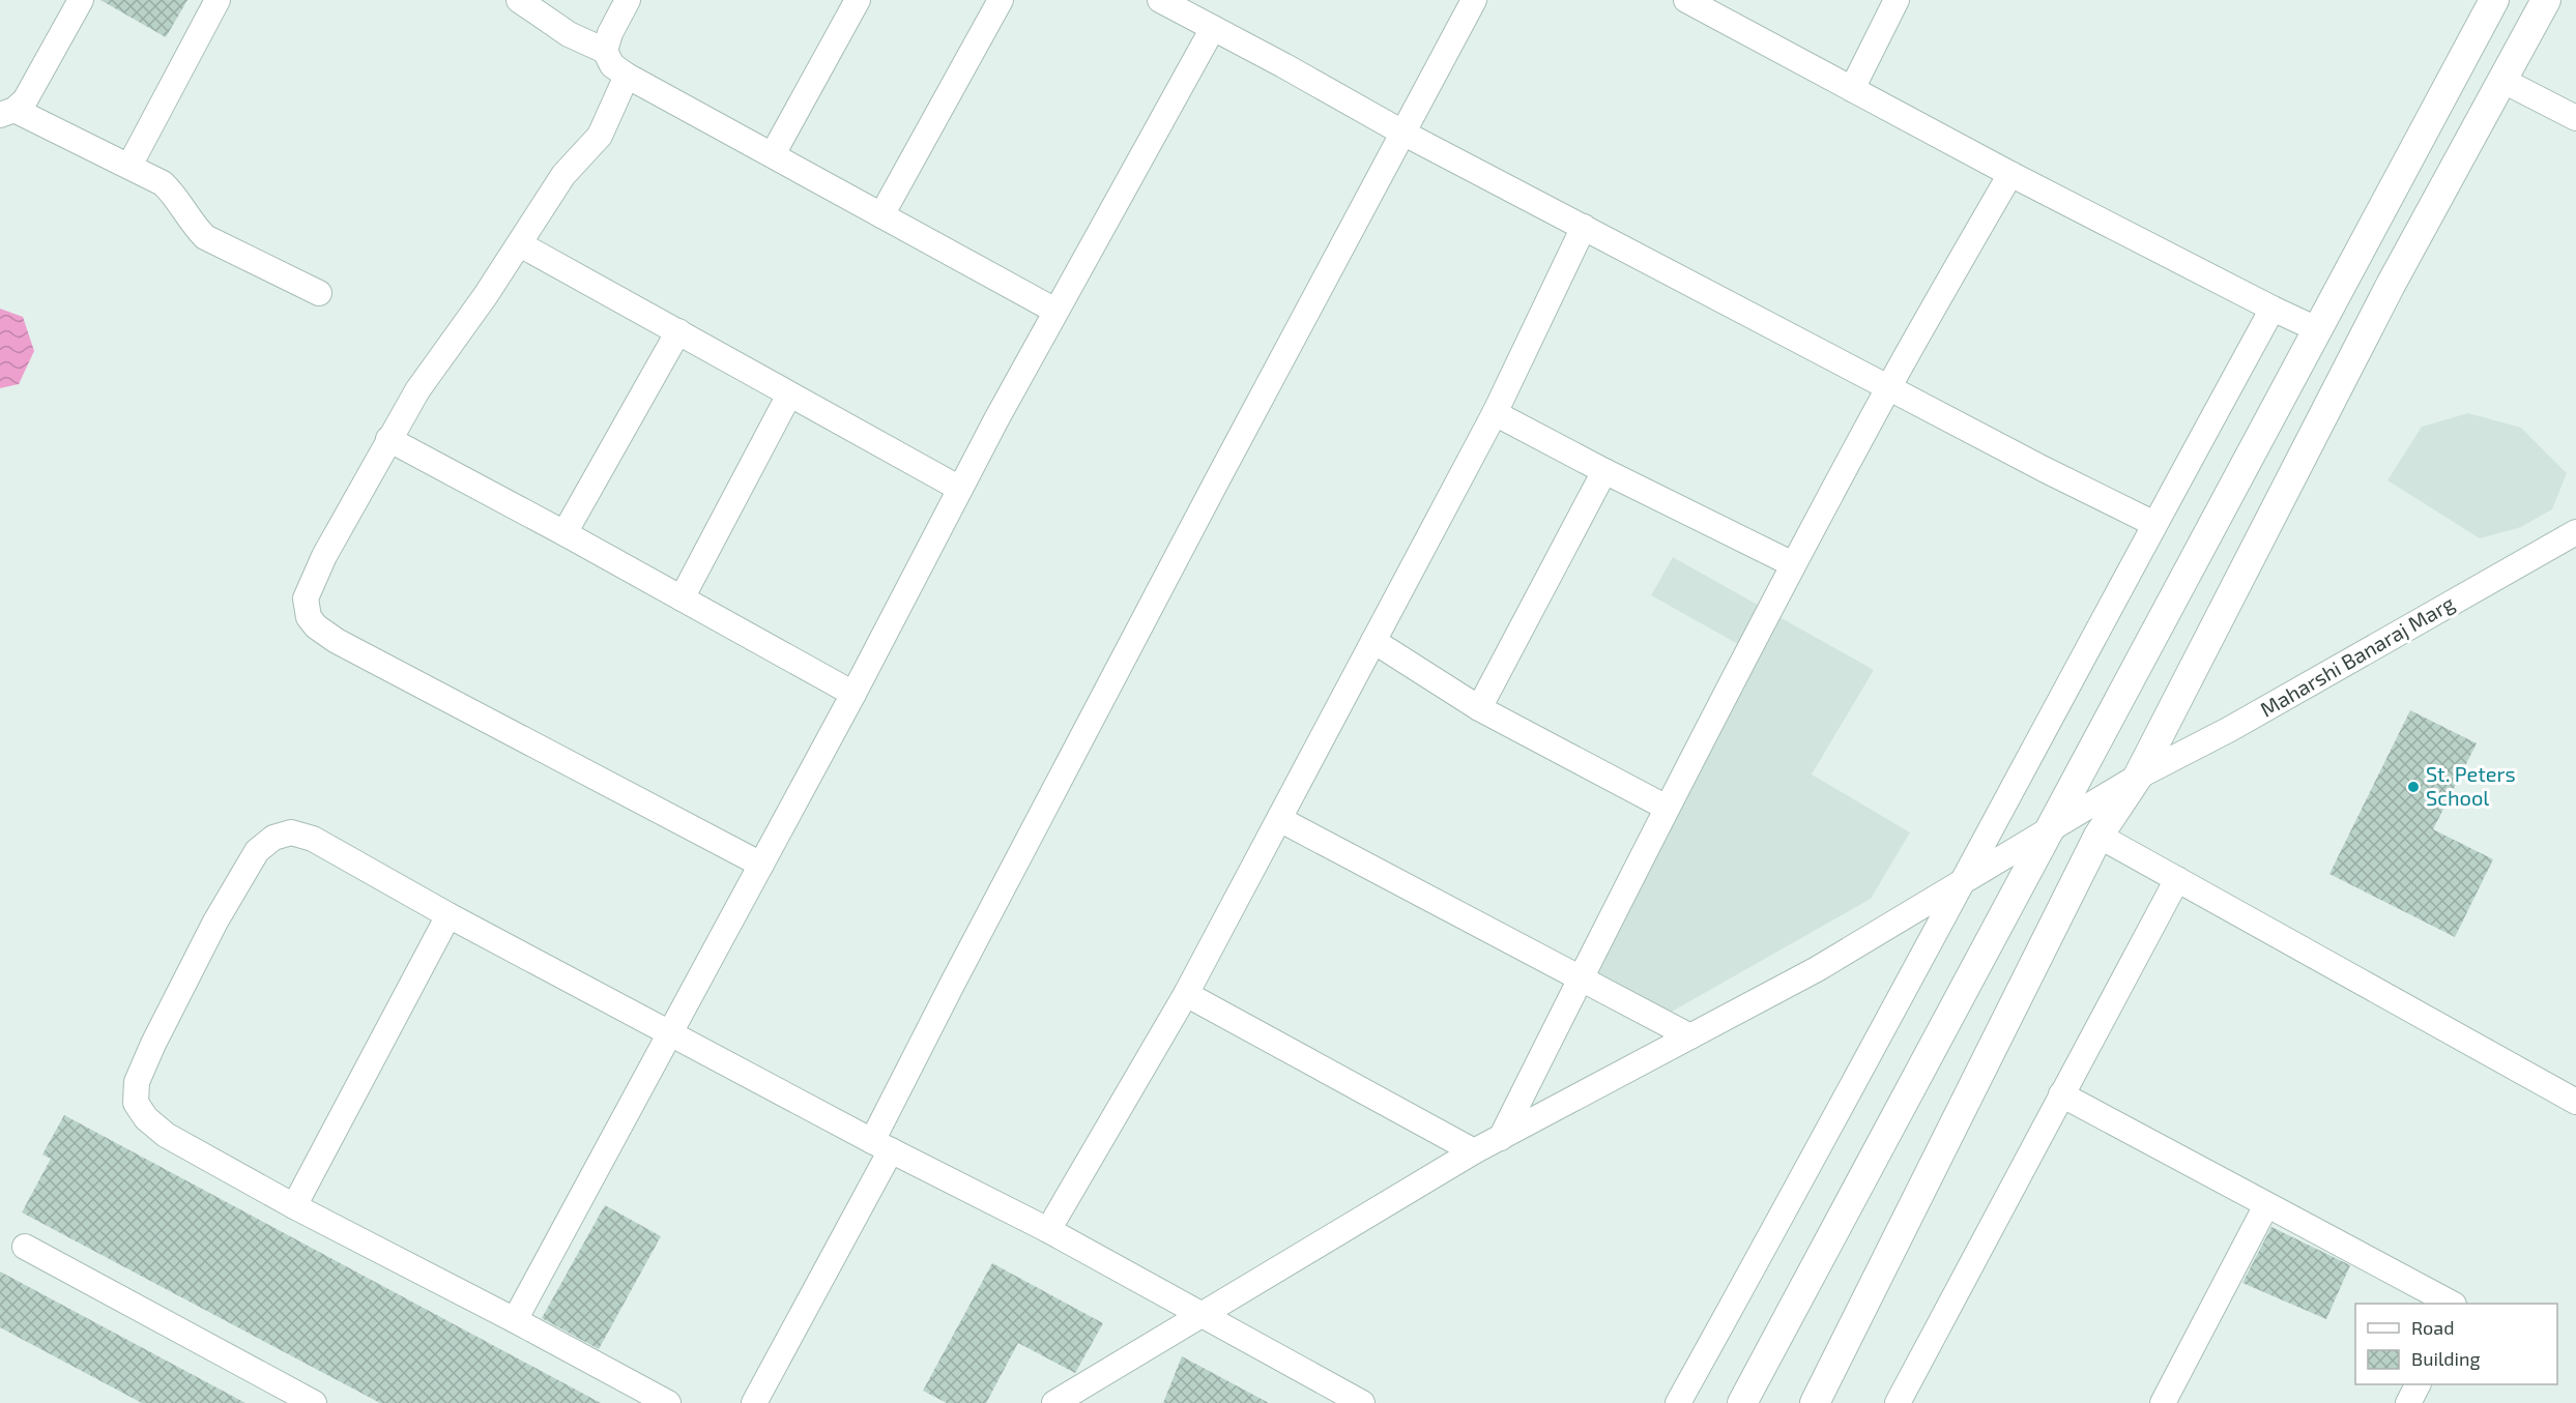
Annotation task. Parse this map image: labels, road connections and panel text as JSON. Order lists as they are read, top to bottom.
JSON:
{
  "streets": {
    "street": ["Maharshi Banaraj Marg"]
  },
  "places": ["St. Peters School"],
  "legend": ["Road", "Building"]
}
